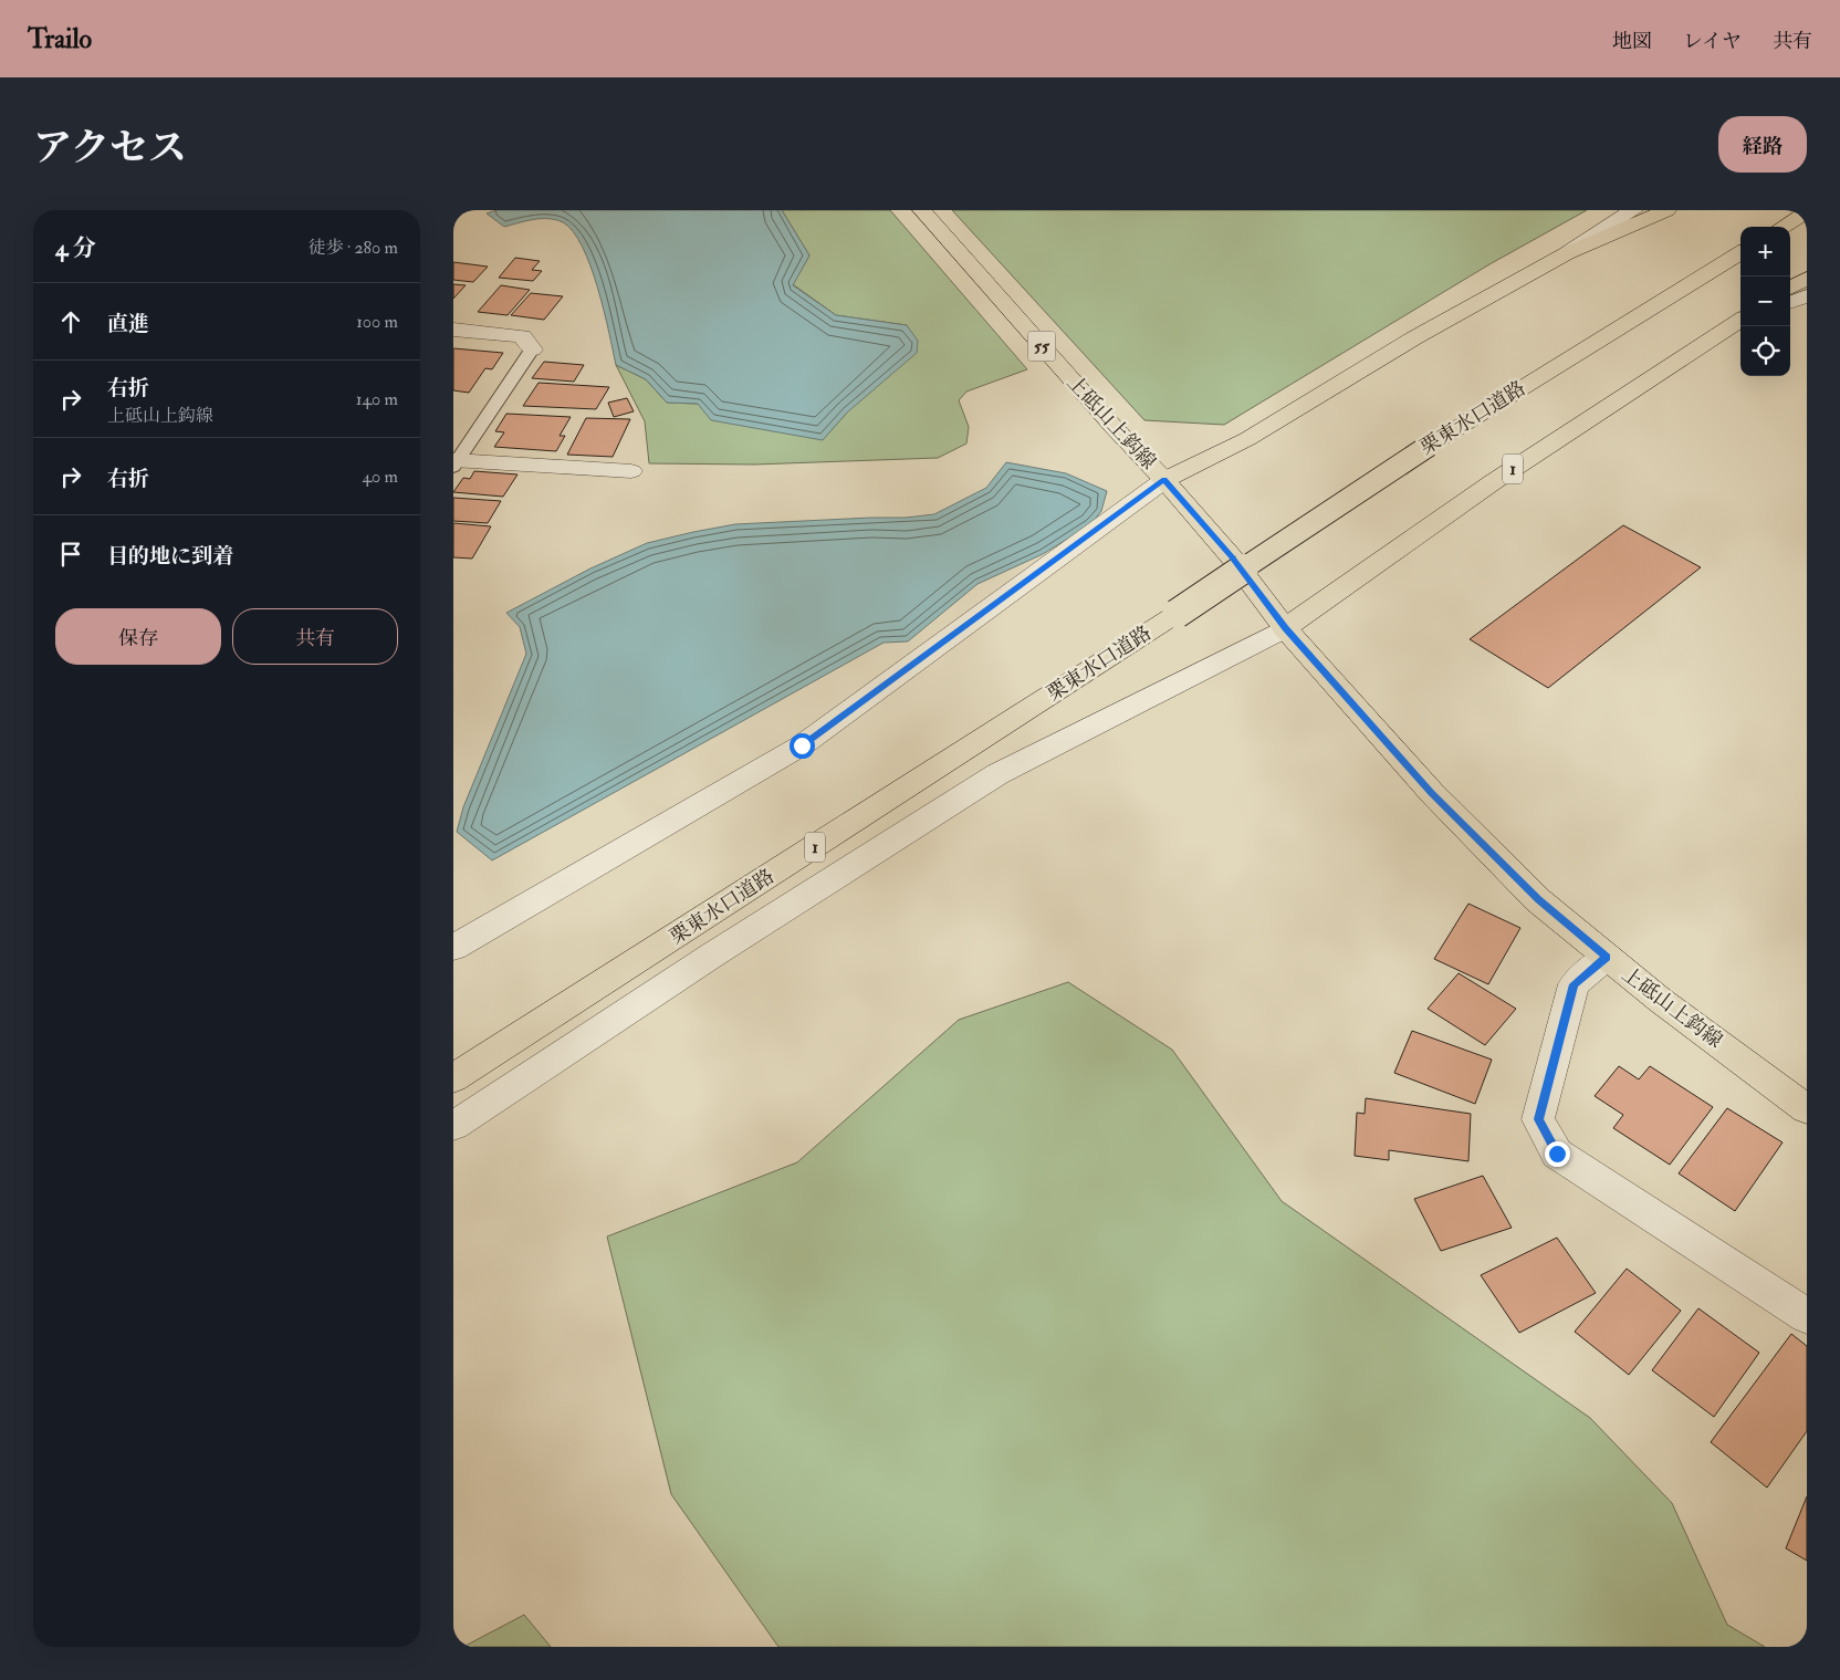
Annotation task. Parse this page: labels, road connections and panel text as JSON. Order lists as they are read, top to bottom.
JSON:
{
  "streets": {
    "main road": [
      "55",
      "栗東水口道路",
      "上砥山上鈎線",
      "1"
    ]
  },
  "crossings": [
    ["上砥山上鈎線", "1"]
  ],
  "page": {
    "header": "Trailo",
    "nav": ["地図", "レイヤ", "共有"],
    "title": "アクセス",
    "buttons": [
      "経路",
      ["保存", "共有"]
    ],
    "heading": ["4 分", "徒歩 · 280 m"],
    "map_buttons": ["+", "−"],
    "list": [
      ["直進", "100 m"],
      ["右折", "上砥山上鈎線", "140 m"],
      ["右折", "40 m"],
      "目的地に到着"
    ]
  }
}
